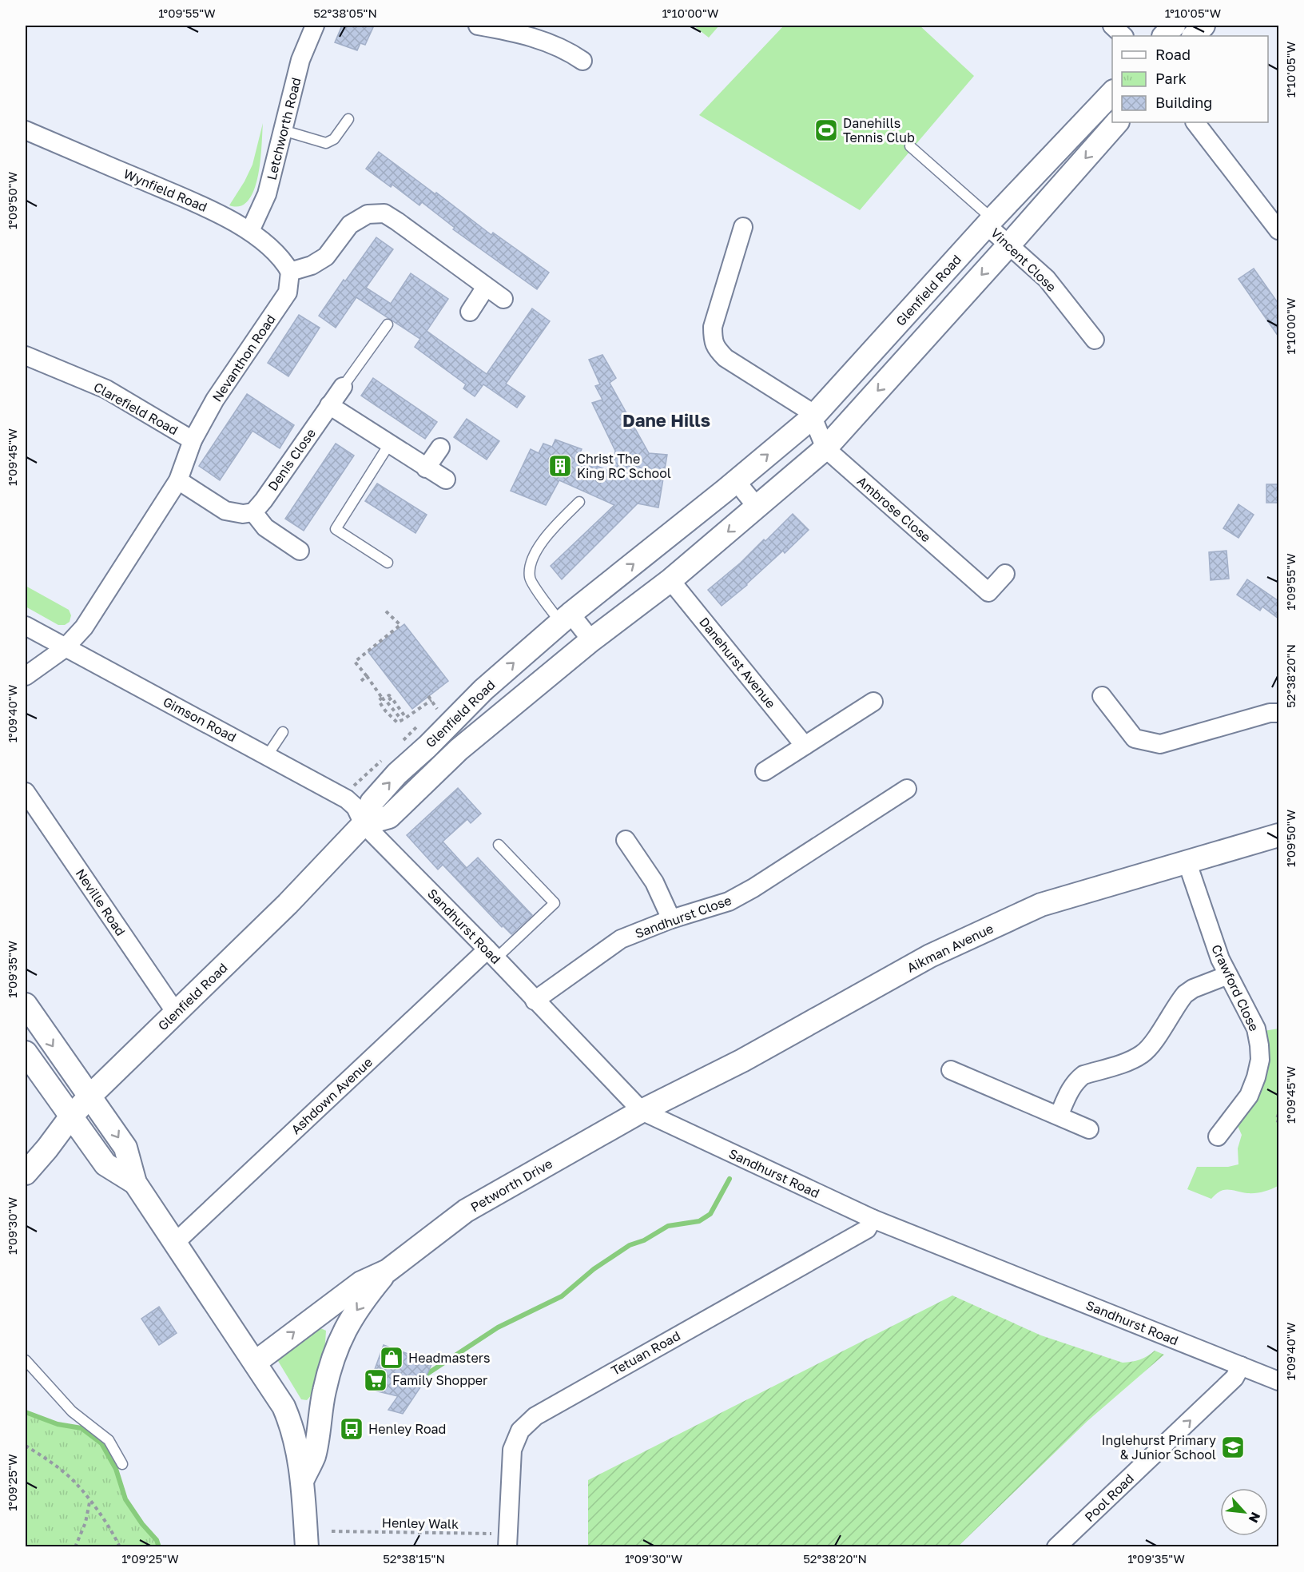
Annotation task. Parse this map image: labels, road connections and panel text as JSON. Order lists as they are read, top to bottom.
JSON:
{
  "streets": {
    "street": [
      "Letchworth Road",
      "Wynfield Road",
      "Vincent Close",
      "Glenfield Road",
      "Nevanthon Road",
      "Clarefield Road",
      "Denis Close",
      "Ambrose Close",
      "Danehurst Avenue",
      "Gimson Road",
      "Neville Road",
      "Sandhurst Close",
      "Sandhurst Road",
      "Aikman Avenue",
      "Crawford Close",
      "Ashdown Avenue",
      "Petworth Drive",
      "Tetuan Road",
      "Pool Road"
    ],
    "path": ["Henley Walk"]
  },
  "crossings": [
    ["Letchworth Road", "Wynfield Road"],
    ["Wynfield Road", "Nevanthon Road"],
    ["Vincent Close", "Glenfield Road"],
    ["Glenfield Road", "Ambrose Close"],
    ["Glenfield Road", "Danehurst Avenue"],
    ["Glenfield Road", "Gimson Road"],
    ["Glenfield Road", "Neville Road"],
    ["Glenfield Road", "Sandhurst Road"],
    ["Nevanthon Road", "Clarefield Road"],
    ["Nevanthon Road", "Gimson Road"],
    ["Gimson Road", "Sandhurst Road"],
    ["Sandhurst Close", "Sandhurst Road"],
    ["Sandhurst Road", "Aikman Avenue"],
    ["Sandhurst Road", "Ashdown Avenue"],
    ["Sandhurst Road", "Petworth Drive"],
    ["Sandhurst Road", "Tetuan Road"],
    ["Sandhurst Road", "Pool Road"],
    ["Aikman Avenue", "Crawford Close"],
    ["Aikman Avenue", "Petworth Drive"],
    ["Tetuan Road", "Henley Walk"]
  ],
  "one_way": ["Pool Road"],
  "districts": ["Dane Hills"],
  "places": {
    "sports": ["Danehills Tennis Club"],
    "building": ["Christ The King RC School"],
    "shop": ["Headmasters"],
    "supermarket": ["Family Shopper"],
    "bus stop": ["Henley Road"],
    "school or university": ["Inglehurst Primary & Junior School"]
  },
  "legend": ["Road", "Park", "Building"],
  "north": "bottom right",
  "coordinates": [
    "1°09'55\"W",
    "52°38'05\"N",
    "1°10'00\"W",
    "1°10'05\"W",
    "1°09'50\"W",
    "1°09'45\"W",
    "52°38'20\"N",
    "1°09'40\"W",
    "1°09'35\"W",
    "1°09'30\"W",
    "1°09'25\"W",
    "52°38'15\"N"
  ]
}
